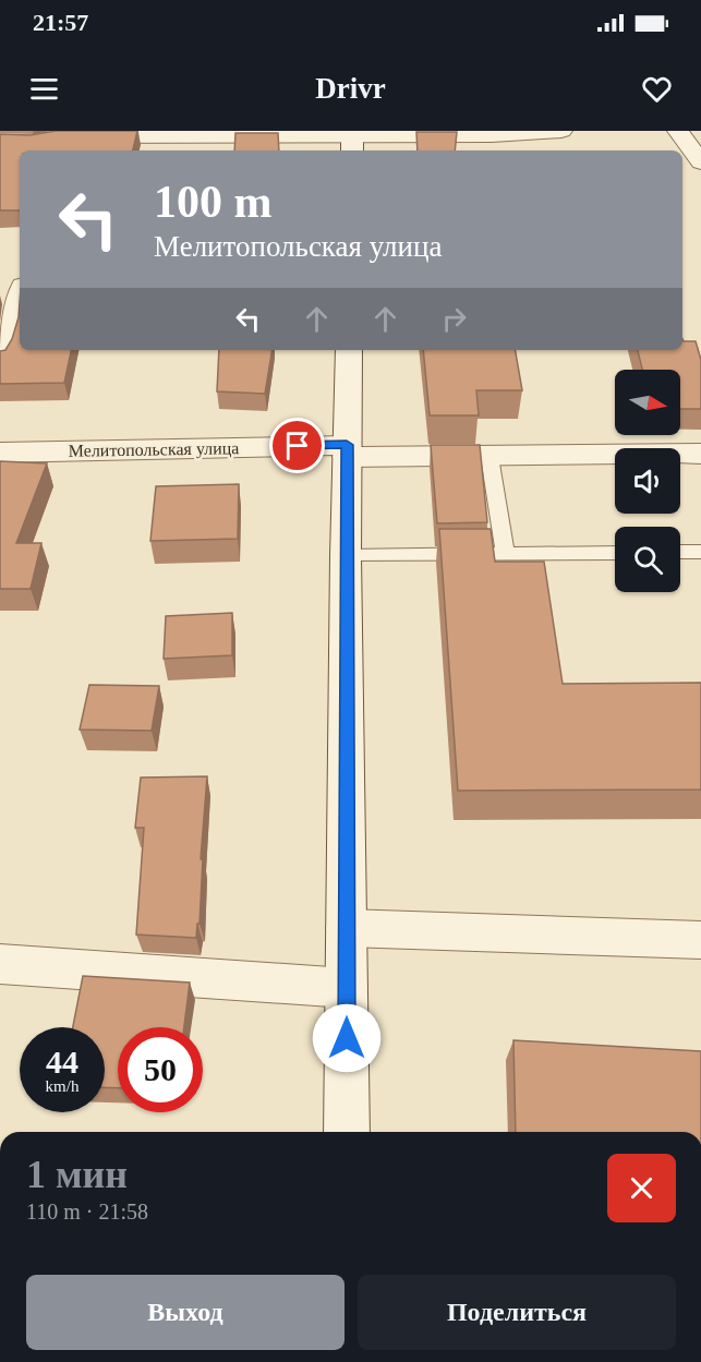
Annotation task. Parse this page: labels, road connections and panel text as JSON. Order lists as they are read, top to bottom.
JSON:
{
  "streets": {
    "street": ["Мелитопольская улица"]
  },
  "north": "right",
  "page": {
    "status": "21:57",
    "header": "Drivr",
    "turn": ["100 m", "Мелитопольская улица"],
    "speed": "44 km/h",
    "limit": "50",
    "heading": ["1 мин", "110 m · 21:58"],
    "buttons": ["Выход", "Поделиться"]
  }
}
